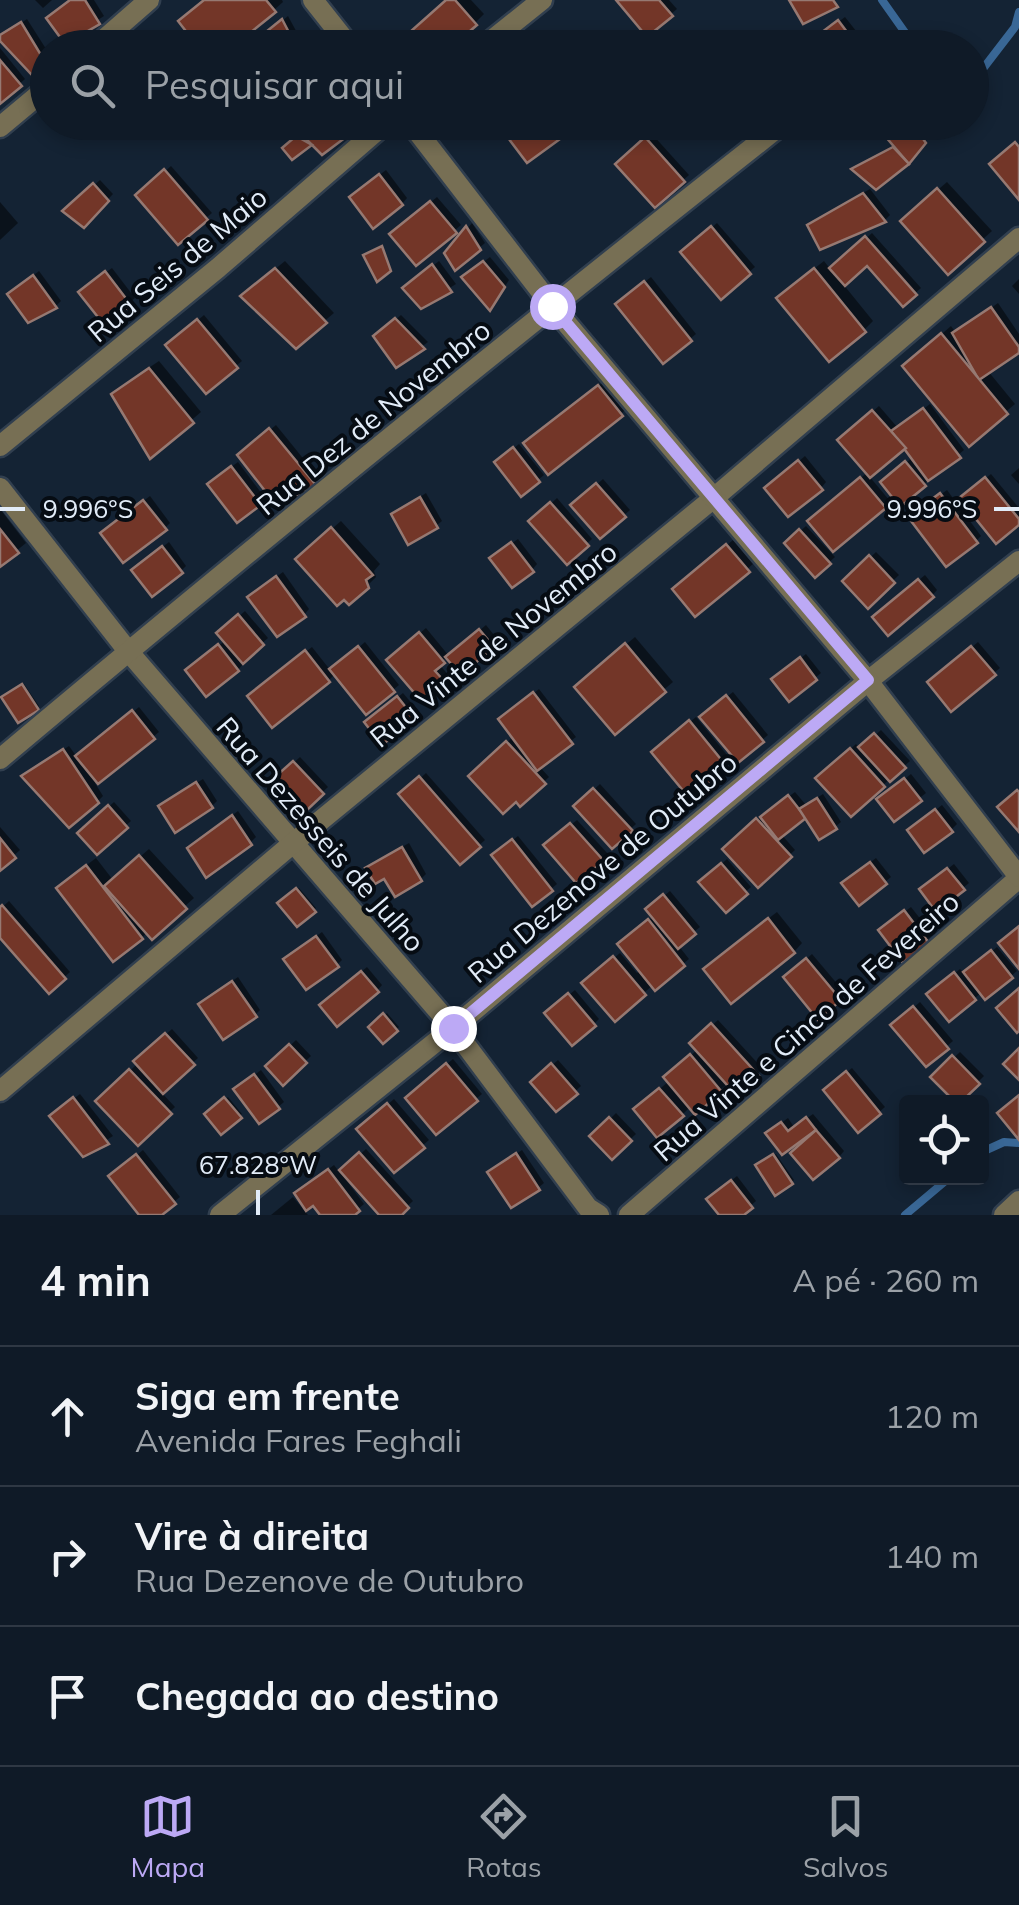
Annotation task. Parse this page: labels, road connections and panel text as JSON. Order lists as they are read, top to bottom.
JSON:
{
  "streets": {
    "street": [
      "Rua Seis de Maio",
      "Rua Dez de Novembro",
      "Rua Vinte de Novembro",
      "Rua Dezesseis de Julho",
      "Rua Dezenove de Outubro",
      "Rua Vinte e Cinco de Fevereiro"
    ]
  },
  "crossings": [
    ["Rua Dez de Novembro", "Rua Dezesseis de Julho"],
    ["Rua Vinte de Novembro", "Rua Dezesseis de Julho"],
    ["Rua Dezesseis de Julho", "Rua Dezenove de Outubro"]
  ],
  "page": {
    "search": "Pesquisar aqui",
    "heading": ["4 min", "A pé · 260 m"],
    "list": [
      ["Siga em frente", "Avenida Fares Feghali", "120 m"],
      ["Vire à direita", "Rua Dezenove de Outubro", "140 m"],
      "Chegada ao destino"
    ],
    "nav": ["Mapa", "Rotas", "Salvos"]
  },
  "coordinates": ["9.996°S", "67.828°W"]
}
